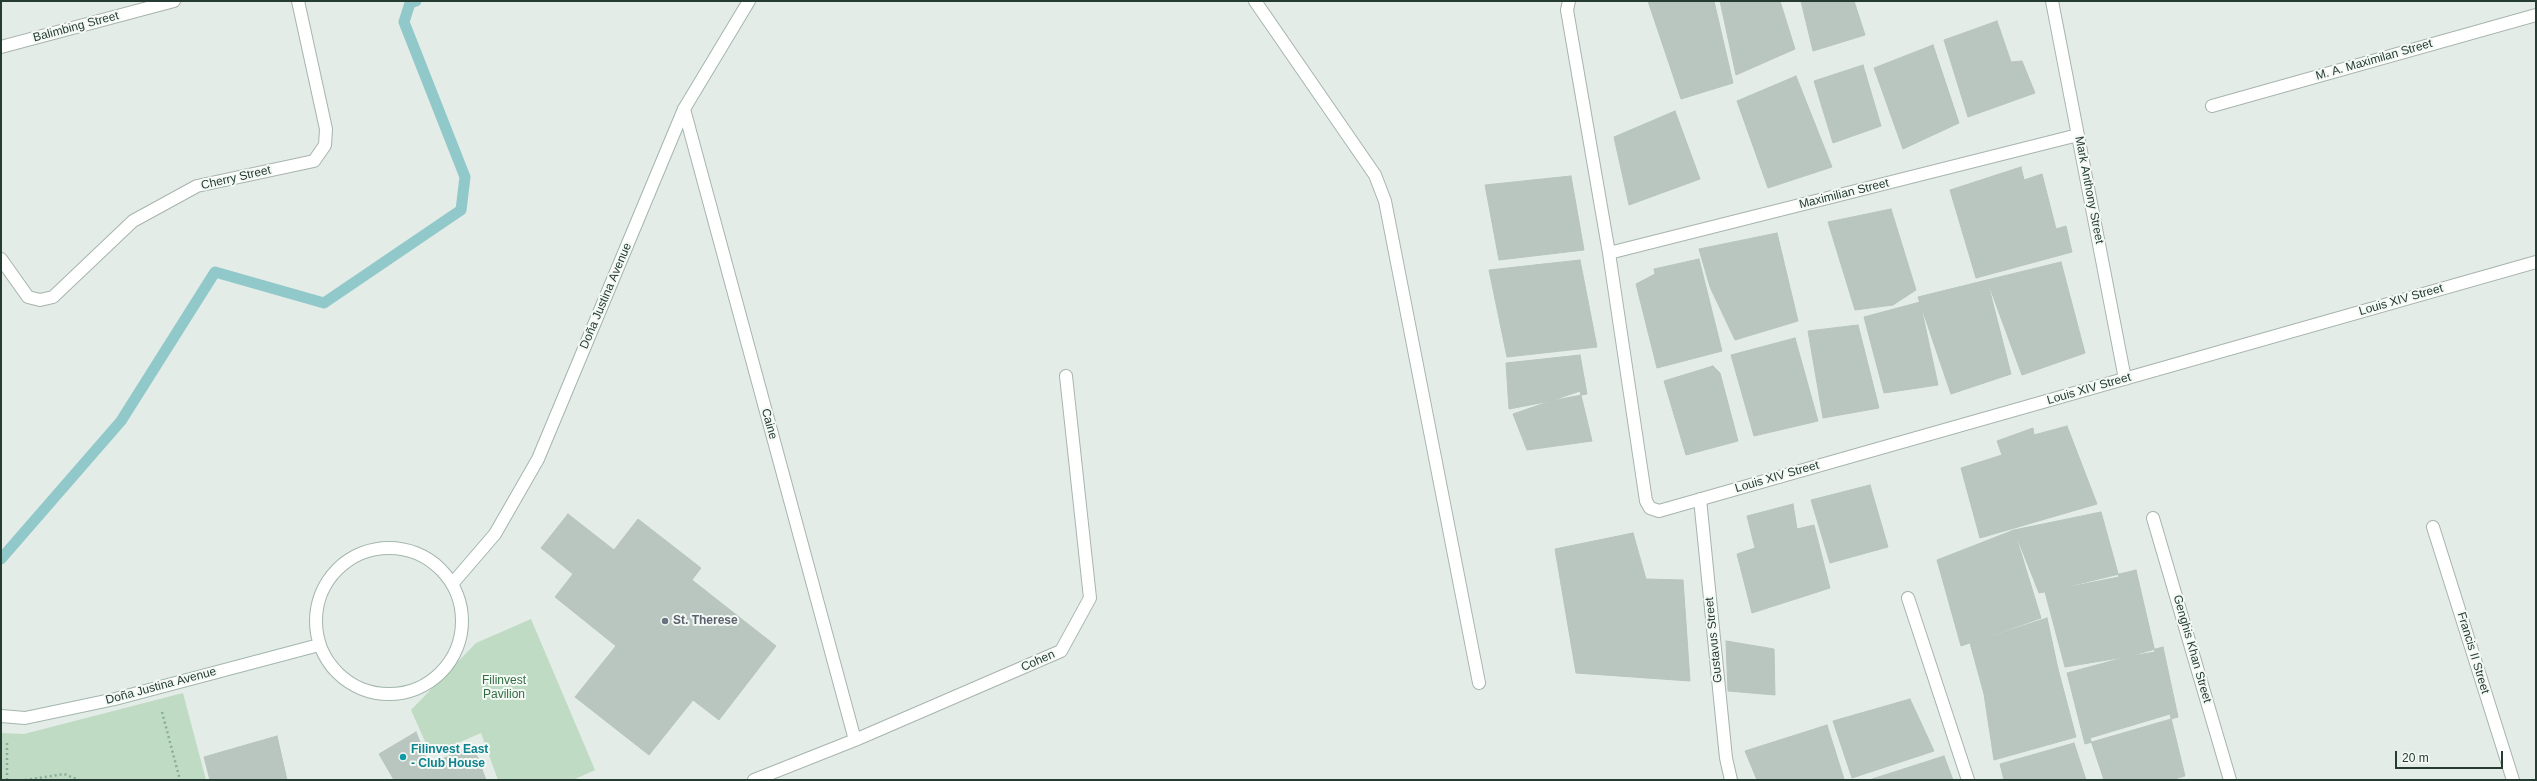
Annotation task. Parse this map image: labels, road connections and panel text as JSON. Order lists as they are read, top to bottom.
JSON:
{
  "streets": {
    "street": [
      "Balimbing Street",
      "M. A. Maximilan Street",
      "Cherry Street",
      "Mark Anthony Street",
      "Maximilian Street",
      "Doña Justina Avenue",
      "Louis XIV Street",
      "Caine",
      "Gustavus Street",
      "Genghis Khan Street",
      "Francis II Street",
      "Cohen"
    ]
  },
  "crossings": [
    ["Mark Anthony Street", "Maximilian Street"],
    ["Mark Anthony Street", "Louis XIV Street"],
    ["Maximilian Street", "Louis XIV Street"],
    ["Doña Justina Avenue", "Caine"],
    ["Louis XIV Street", "Gustavus Street"],
    ["Caine", "Cohen"]
  ],
  "parks": ["Filinvest Pavilion"],
  "places": ["St. Therese", "Filinvest East - Club House"],
  "scale_bar": "20 m"
}
